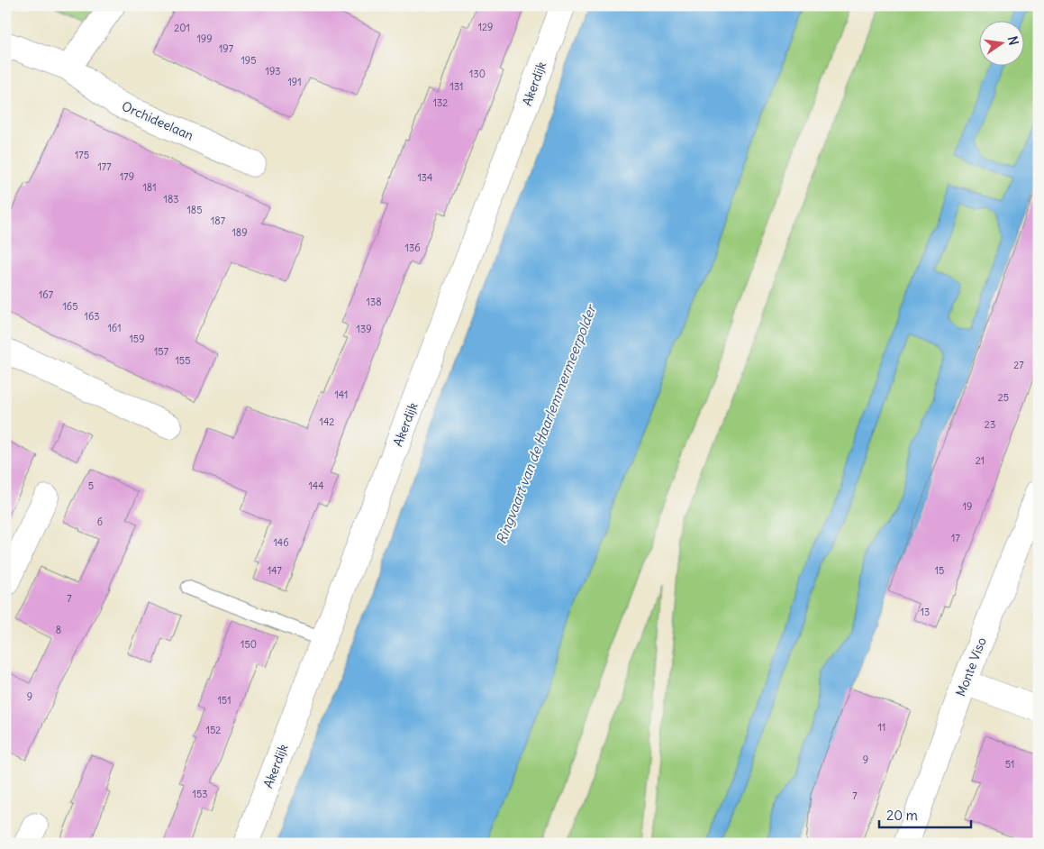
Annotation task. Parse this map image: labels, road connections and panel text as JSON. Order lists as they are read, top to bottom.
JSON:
{
  "streets": {
    "street": ["Akerdijk", "Orchideelaan", "Monte Viso"]
  },
  "water": ["Ringvaart van de Haarlemmermeerpolder"],
  "house_numbers": [
    "129",
    "201",
    "199",
    "197",
    "195",
    "193",
    "130",
    "191",
    "131",
    "132",
    "175",
    "177",
    "179",
    "134",
    "181",
    "183",
    "185",
    "187",
    "189",
    "136",
    "167",
    "138",
    "165",
    "163",
    "161",
    "139",
    "159",
    "157",
    "155",
    "27",
    "141",
    "25",
    "142",
    "23",
    "21",
    "5",
    "144",
    "19",
    "6",
    "17",
    "146",
    "147",
    "15",
    "7",
    "13",
    "8",
    "150",
    "9",
    "151",
    "11",
    "152",
    "9",
    "51",
    "153",
    "7"
  ],
  "scale_bar": "20 m",
  "north": "right"
}
